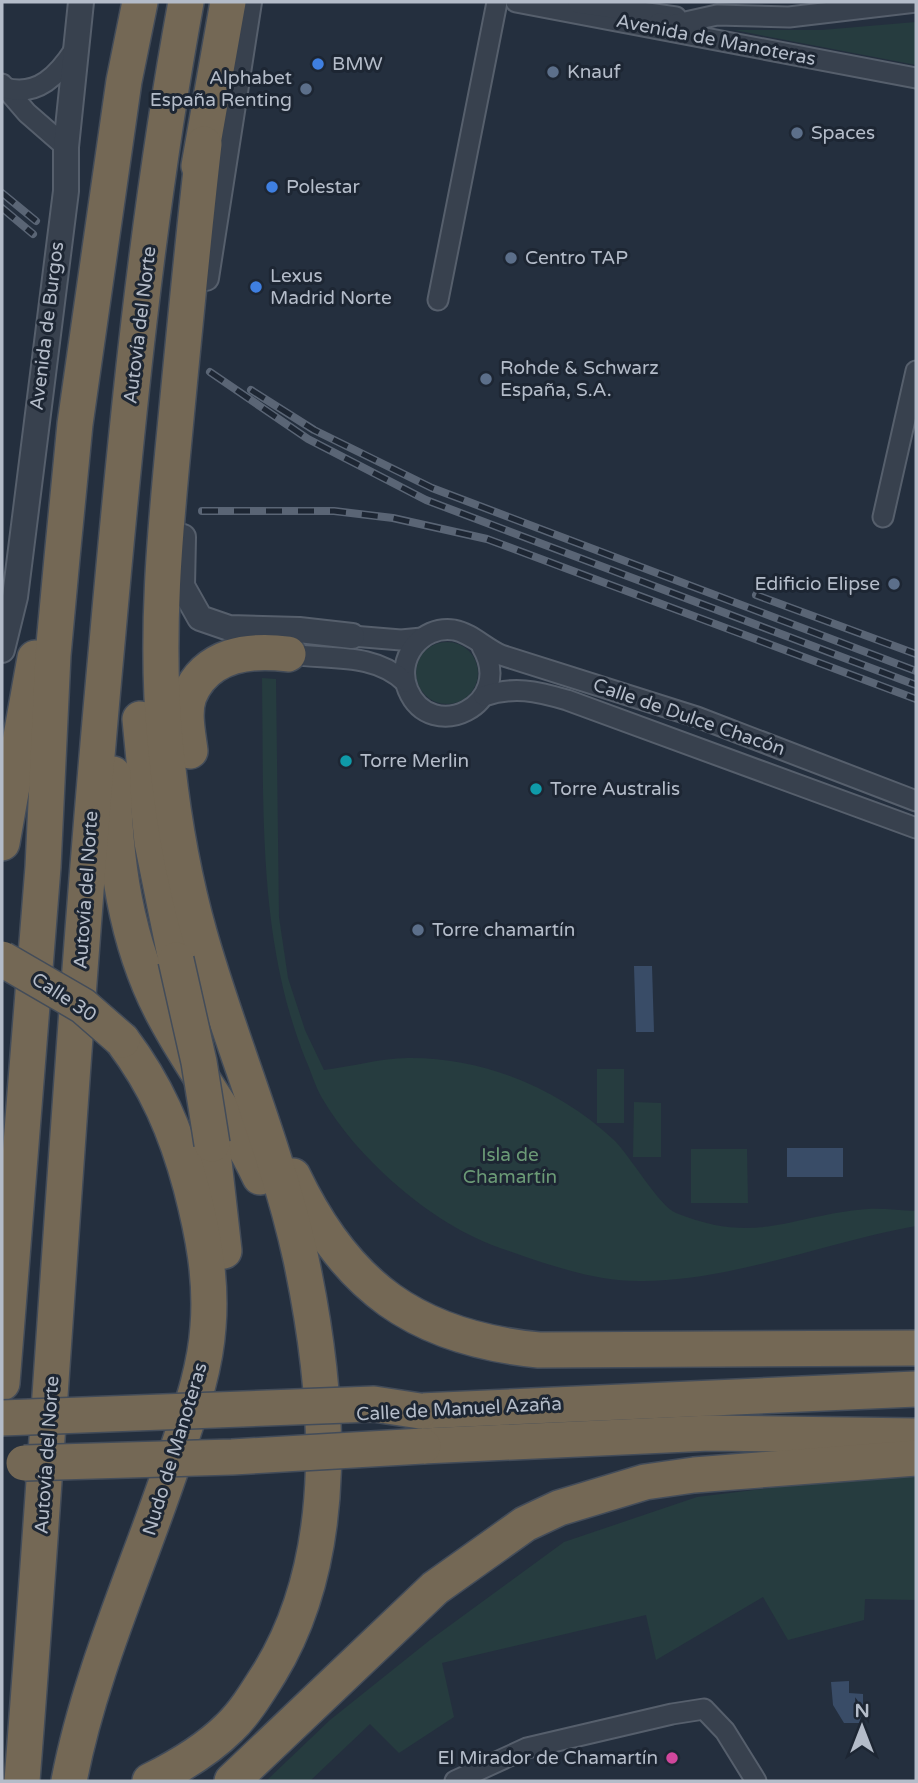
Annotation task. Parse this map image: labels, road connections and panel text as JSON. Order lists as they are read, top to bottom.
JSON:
{
  "streets": {
    "highway": [
      "Autovía del Norte",
      "Calle 30",
      "Calle de Manuel Azaña",
      "Nudo de Manoteras"
    ],
    "street": ["Avenida de Manoteras", "Avenida de Burgos", "Calle de Dulce Chacón"]
  },
  "crossings": [
    ["Calle 30", "Nudo de Manoteras"]
  ],
  "parks": ["Isla de Chamartín"],
  "places": [
    "BMW",
    "Knauf",
    "Alphabet España Renting",
    "Spaces",
    "Polestar",
    "Centro TAP",
    "Lexus Madrid Norte",
    "Rohde & Schwarz España, S.A.",
    "Edificio Elipse",
    "Torre Merlin",
    "Torre Australis",
    "Torre chamartín",
    "El Mirador de Chamartín"
  ],
  "north": "top"
}
